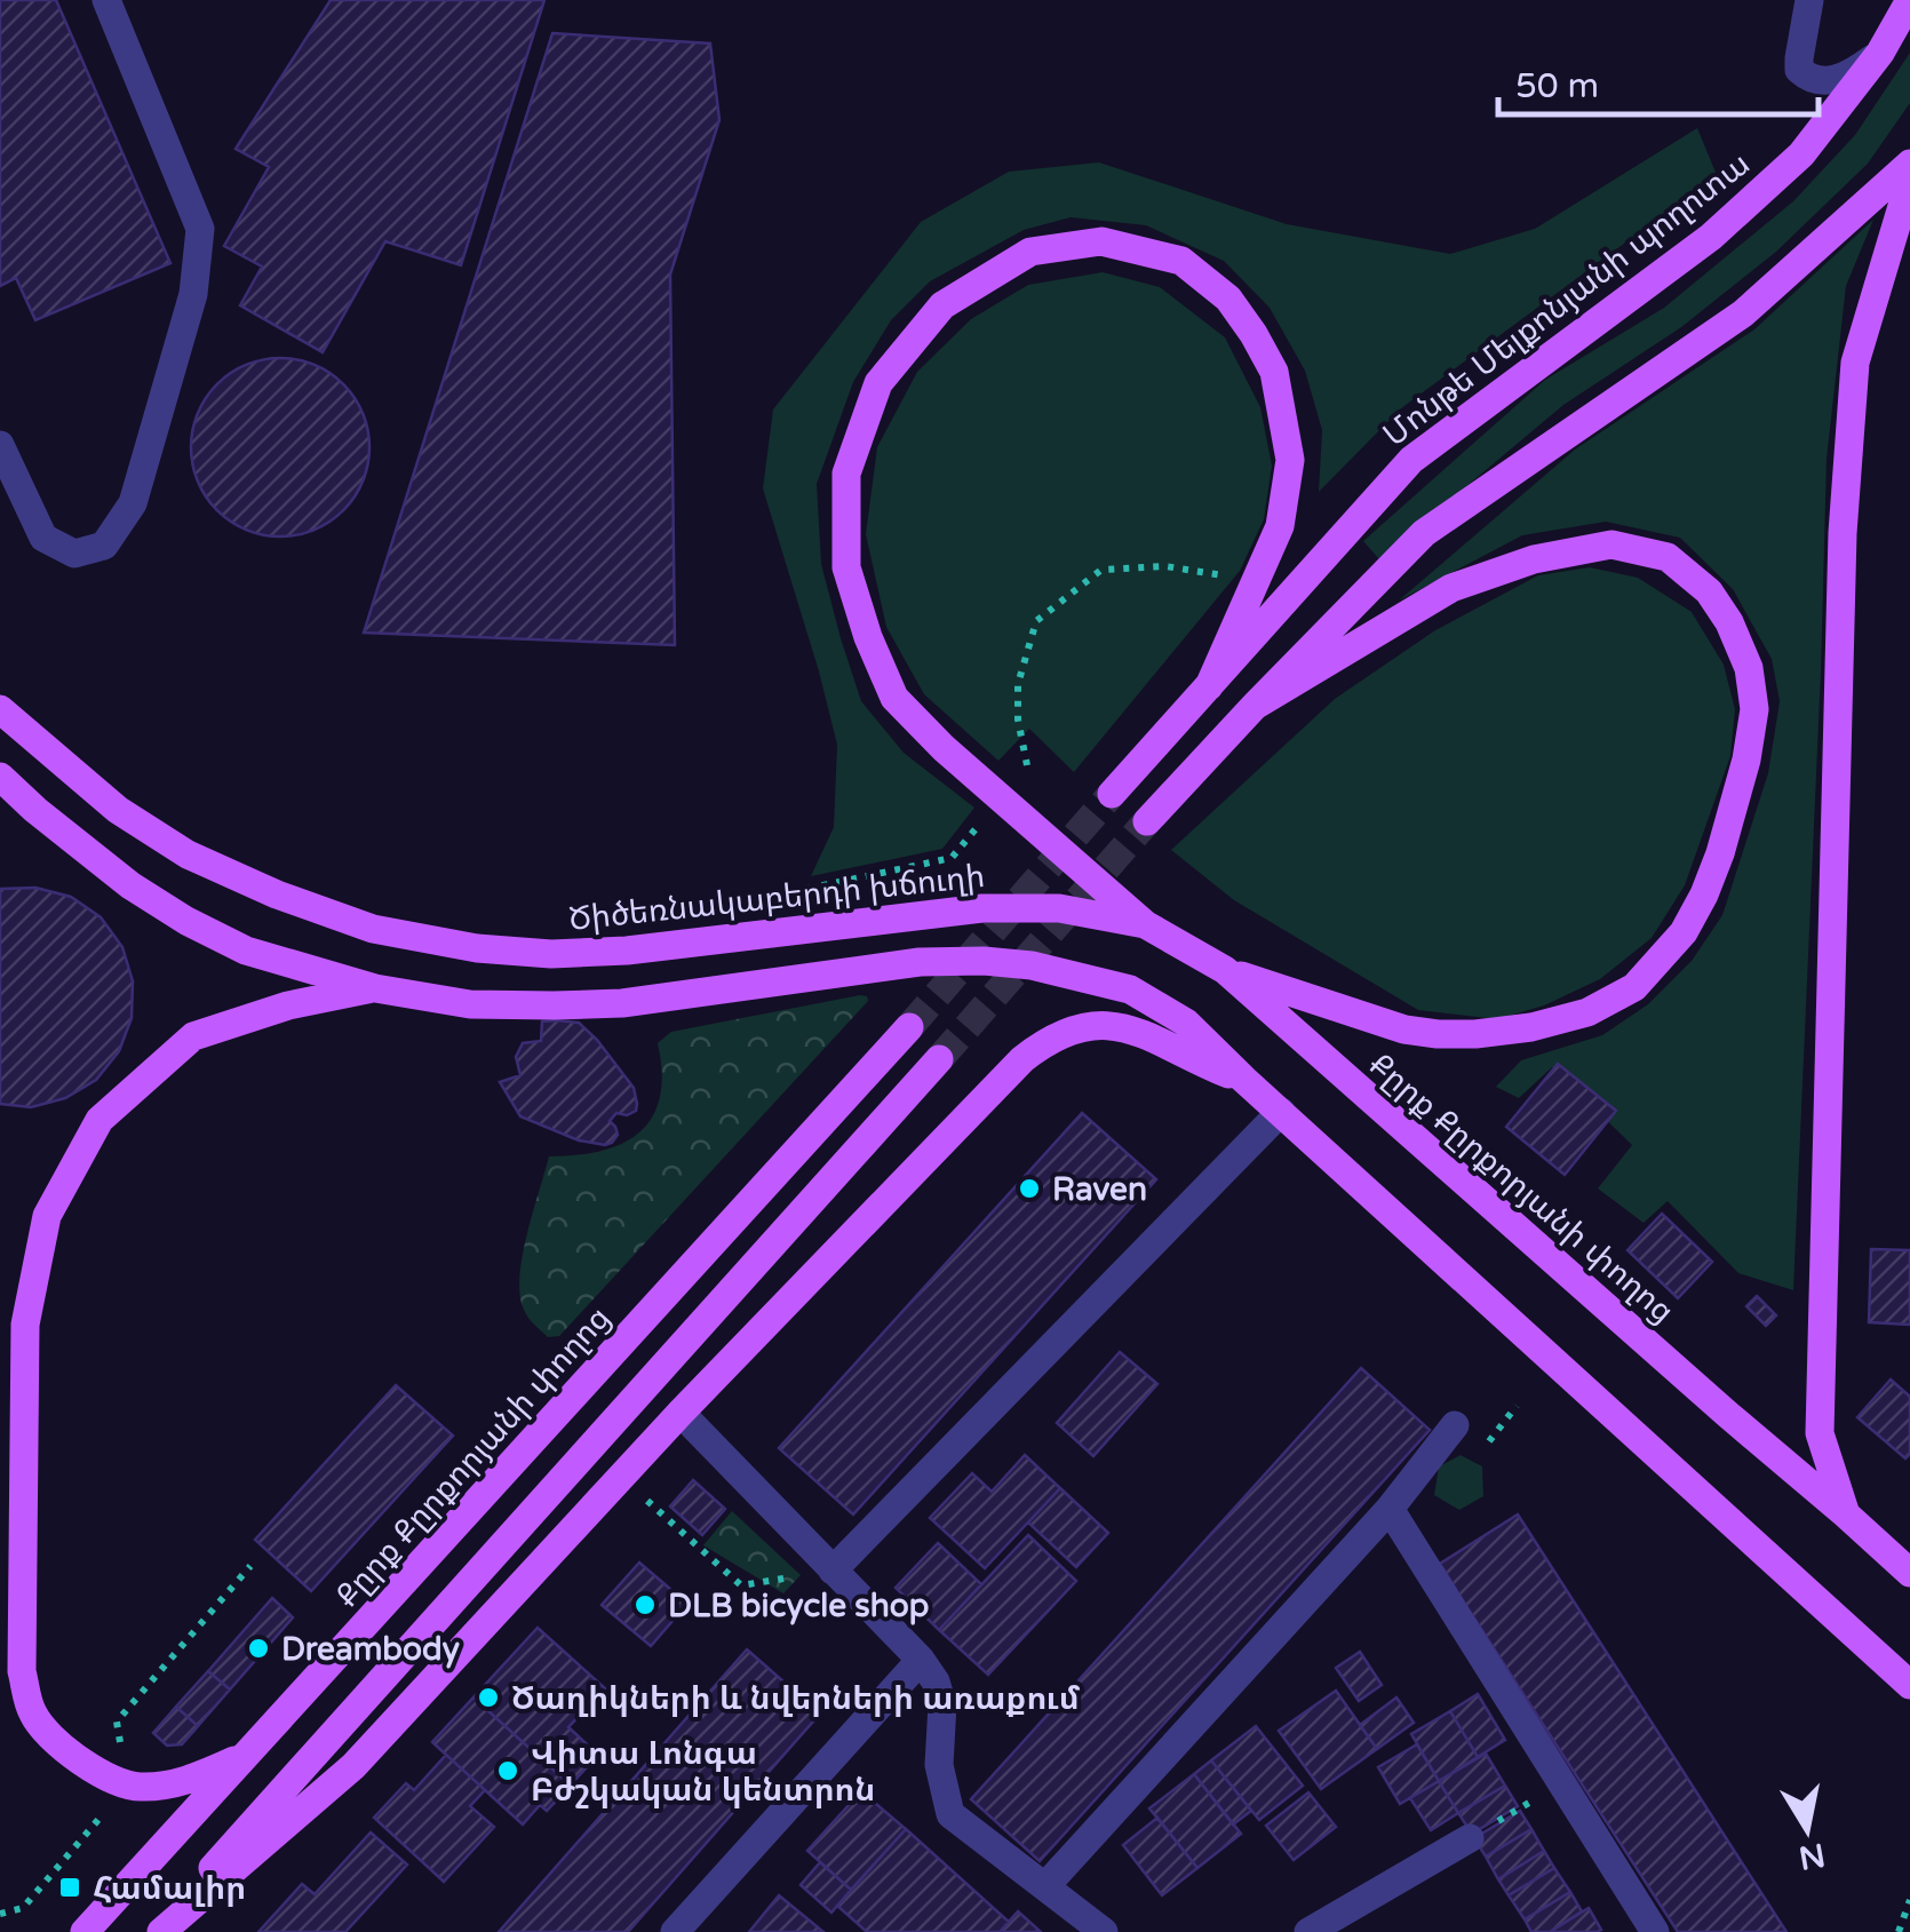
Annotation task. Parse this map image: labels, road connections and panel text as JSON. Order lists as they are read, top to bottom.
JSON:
{
  "streets": {
    "main road": ["Մոնթե Մելքոնյանի պողոտա", "Ծիծեռնակաբերդի խճուղի", "Քըրք Քըրքորյանի փողոց"]
  },
  "crossings": [
    ["Ծիծեռնակաբերդի խճուղի", "Քըրք Քըրքորյանի փողոց"]
  ],
  "places": {
    "other": [
      "Raven",
      "DLB bicycle shop",
      "Dreambody",
      "Ծաղիկների և նվերների առաքում",
      "Վիտա Լոնգա Բժշկական կենտրոն"
    ],
    "transit": ["Համալիր"]
  },
  "scale_bar": "50 m",
  "north": "bottom"
}
